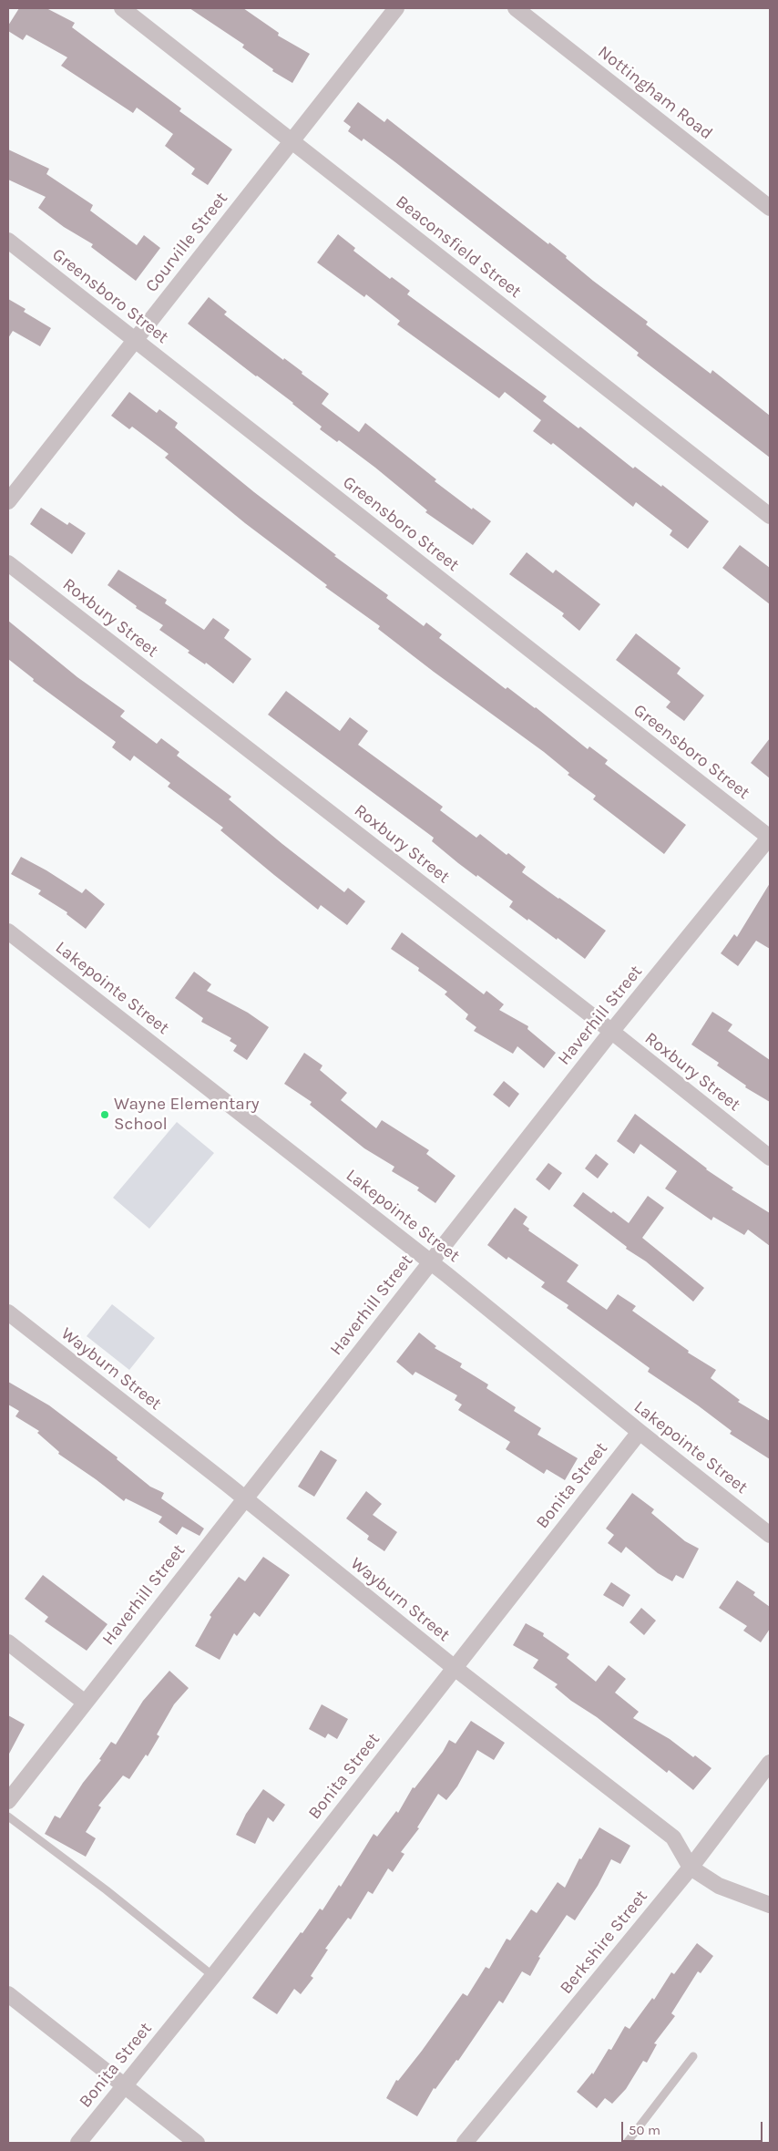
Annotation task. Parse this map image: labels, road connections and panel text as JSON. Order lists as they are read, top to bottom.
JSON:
{
  "streets": {
    "street": [
      "Nottingham Road",
      "Courville Street",
      "Beaconsfield Street",
      "Greensboro Street",
      "Roxbury Street",
      "Lakepointe Street",
      "Haverhill Street",
      "Wayburn Street",
      "Bonita Street",
      "Berkshire Street"
    ]
  },
  "crossings": [
    ["Courville Street", "Beaconsfield Street"],
    ["Courville Street", "Greensboro Street"],
    ["Greensboro Street", "Haverhill Street"],
    ["Roxbury Street", "Haverhill Street"],
    ["Lakepointe Street", "Haverhill Street"],
    ["Lakepointe Street", "Bonita Street"],
    ["Haverhill Street", "Wayburn Street"],
    ["Wayburn Street", "Bonita Street"],
    ["Wayburn Street", "Berkshire Street"]
  ],
  "places": ["Wayne Elementary School"],
  "scale_bar": "50 m"
}
